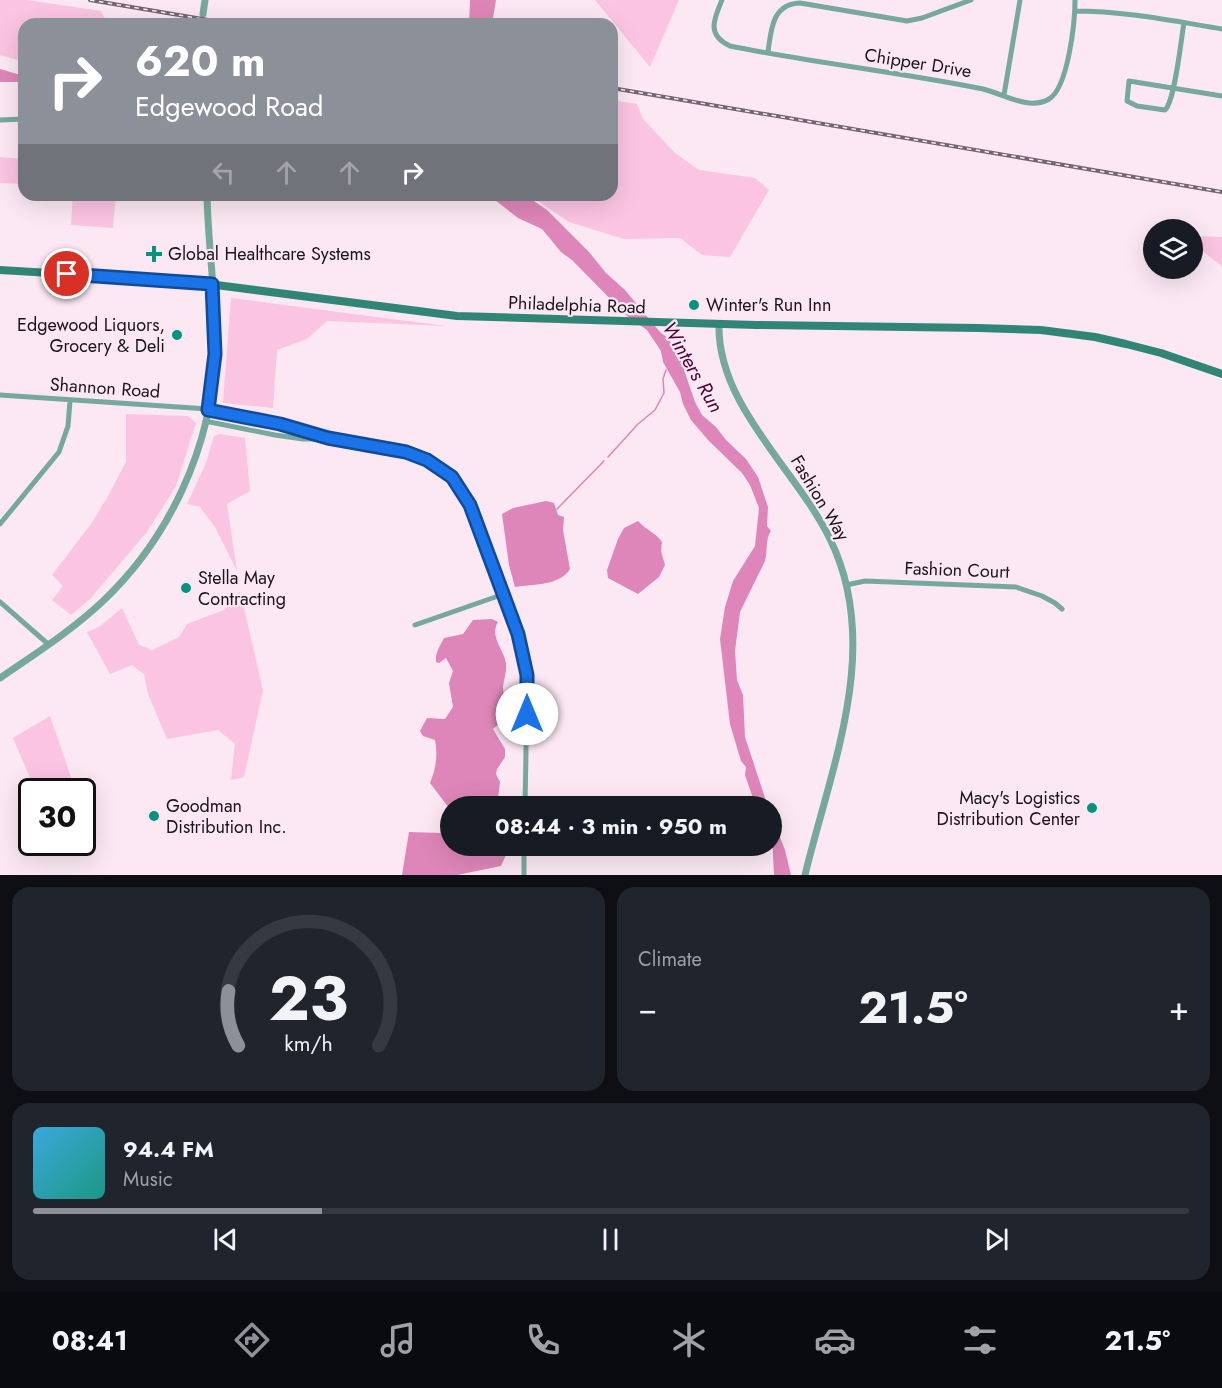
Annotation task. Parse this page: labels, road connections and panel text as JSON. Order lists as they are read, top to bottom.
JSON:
{
  "streets": {
    "main road": ["Philadelphia Road"],
    "street": [
      "Chipper Drive",
      "Shannon Road",
      "Fashion Way",
      "Fashion Court"
    ]
  },
  "crossings": [
    ["Philadelphia Road", "Fashion Way"],
    ["Fashion Way", "Fashion Court"]
  ],
  "water": ["Winters Run"],
  "places": {
    "health": ["Global Healthcare Systems"],
    "other": [
      "Winter's Run Inn",
      "Edgewood Liquors, Grocery & Deli",
      "Stella May Contracting",
      "Macy's Logistics Distribution Center",
      "Goodman Distribution Inc."
    ]
  },
  "page": {
    "turn": ["620 m", "Edgewood Road"],
    "limit": "30",
    "trip": "08:44 · 3 min · 950 m",
    "tile": "Climate",
    "heat": ["−", "21.5°", "+"],
    "song": ["94.4 FM", "Music"],
    "tabs": ["08:41", "21.5°"],
    "gauge": ["23", "km/h"]
  }
}
